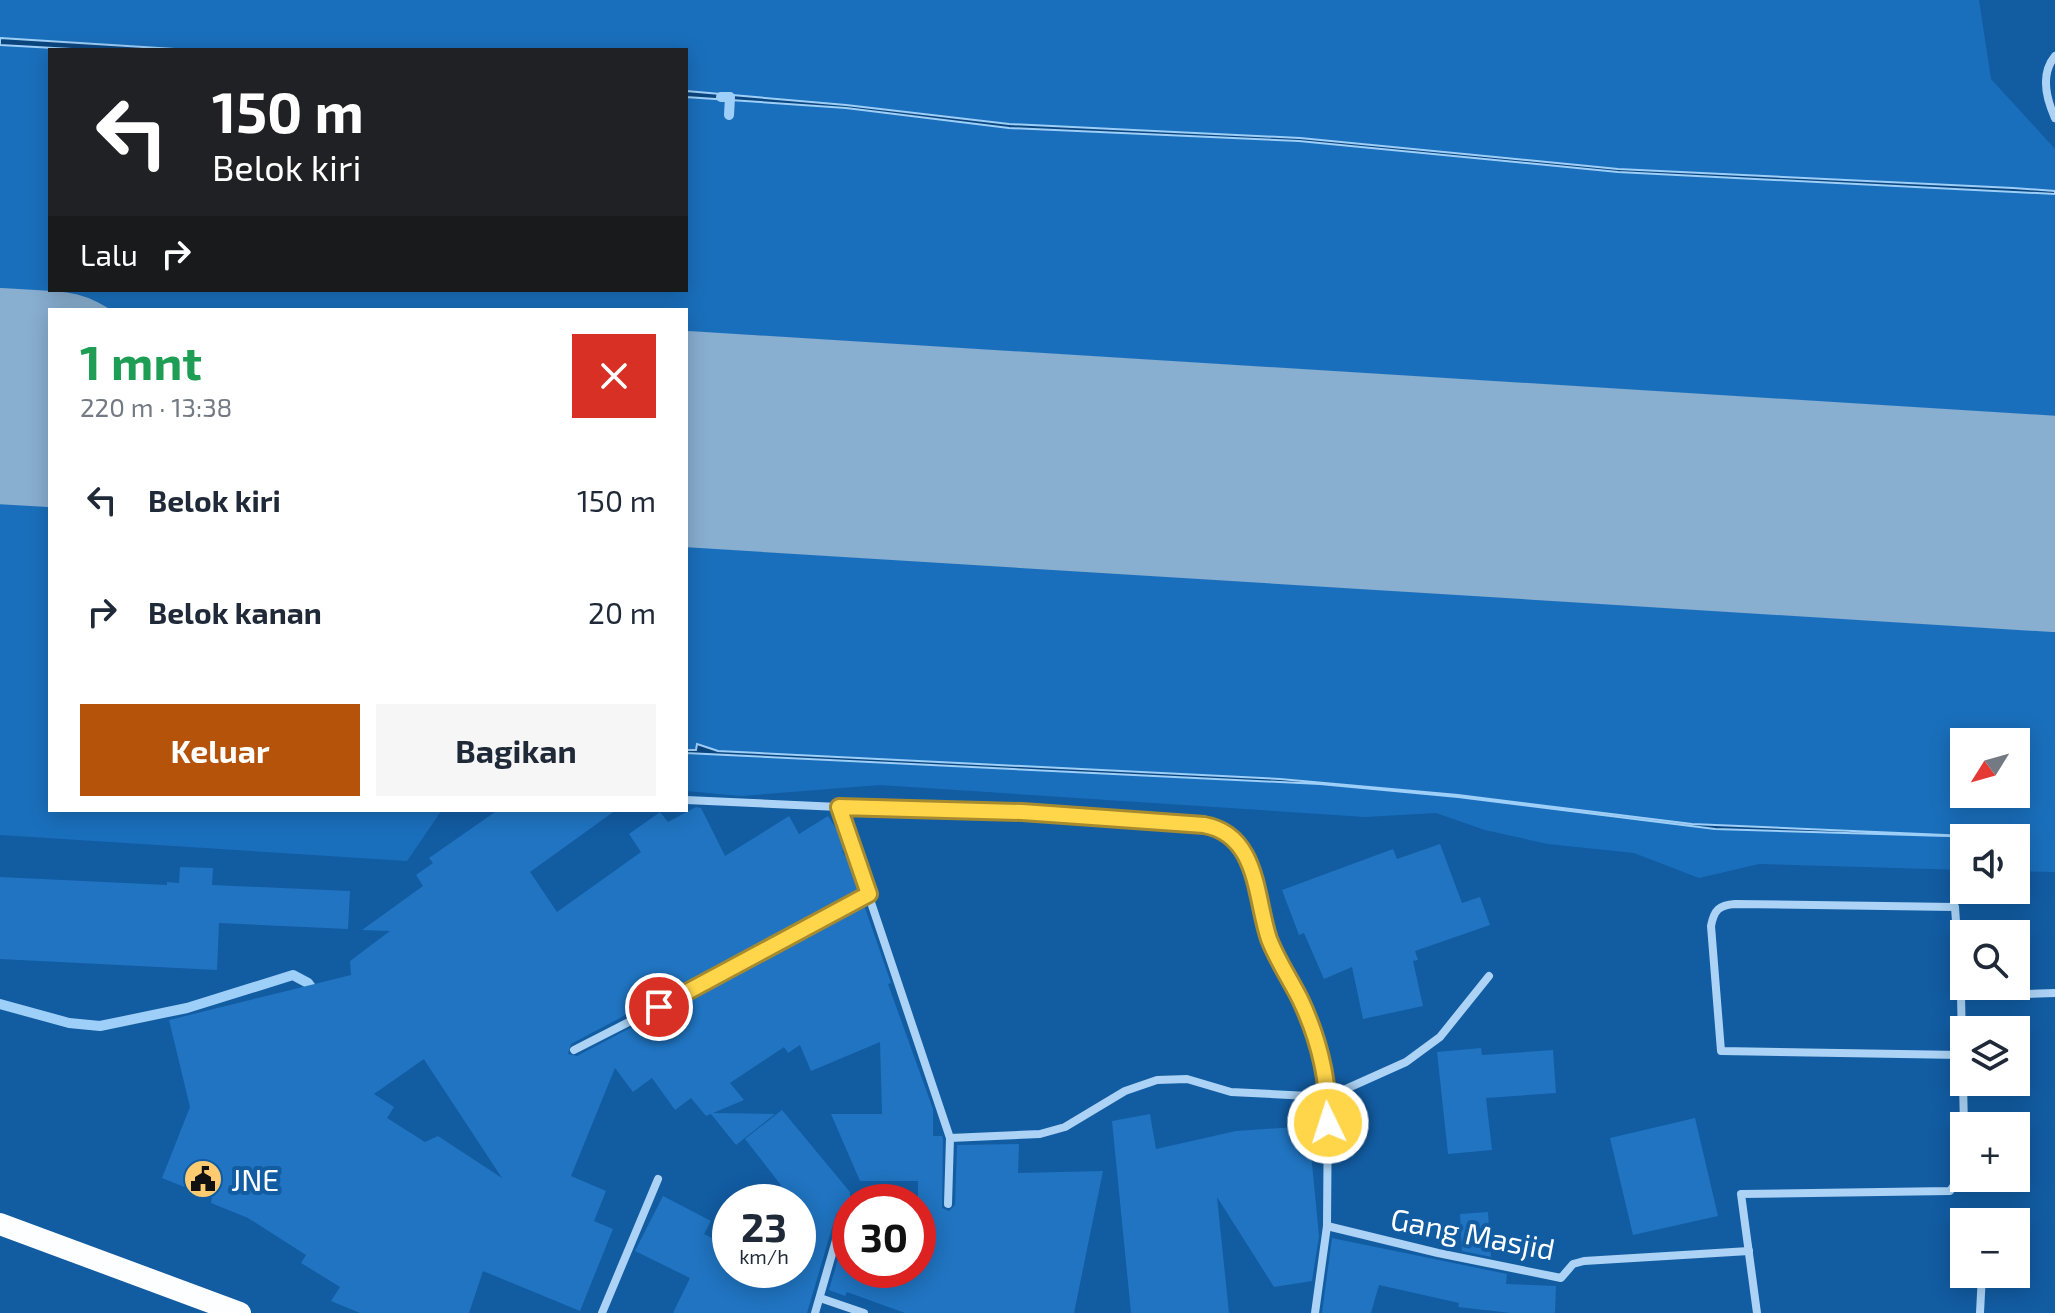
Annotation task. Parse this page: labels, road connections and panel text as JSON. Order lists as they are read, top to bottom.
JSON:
{
  "streets": {
    "street": ["Gang Masjid"]
  },
  "places": {
    "public building": ["JNE"]
  },
  "north": "bottom left",
  "page": {
    "turn": ["150 m", "Belok kiri"],
    "then": "Lalu",
    "heading": ["1 mnt", "220 m · 13:38"],
    "list": [
      {
        "name": "Belok kiri",
        "value": "150 m"
      },
      {
        "name": "Belok kanan",
        "value": "20 m"
      }
    ],
    "buttons": ["Keluar", "Bagikan"],
    "map_buttons": ["+", "−"],
    "speed": "23 km/h",
    "limit": "30"
  }
}
